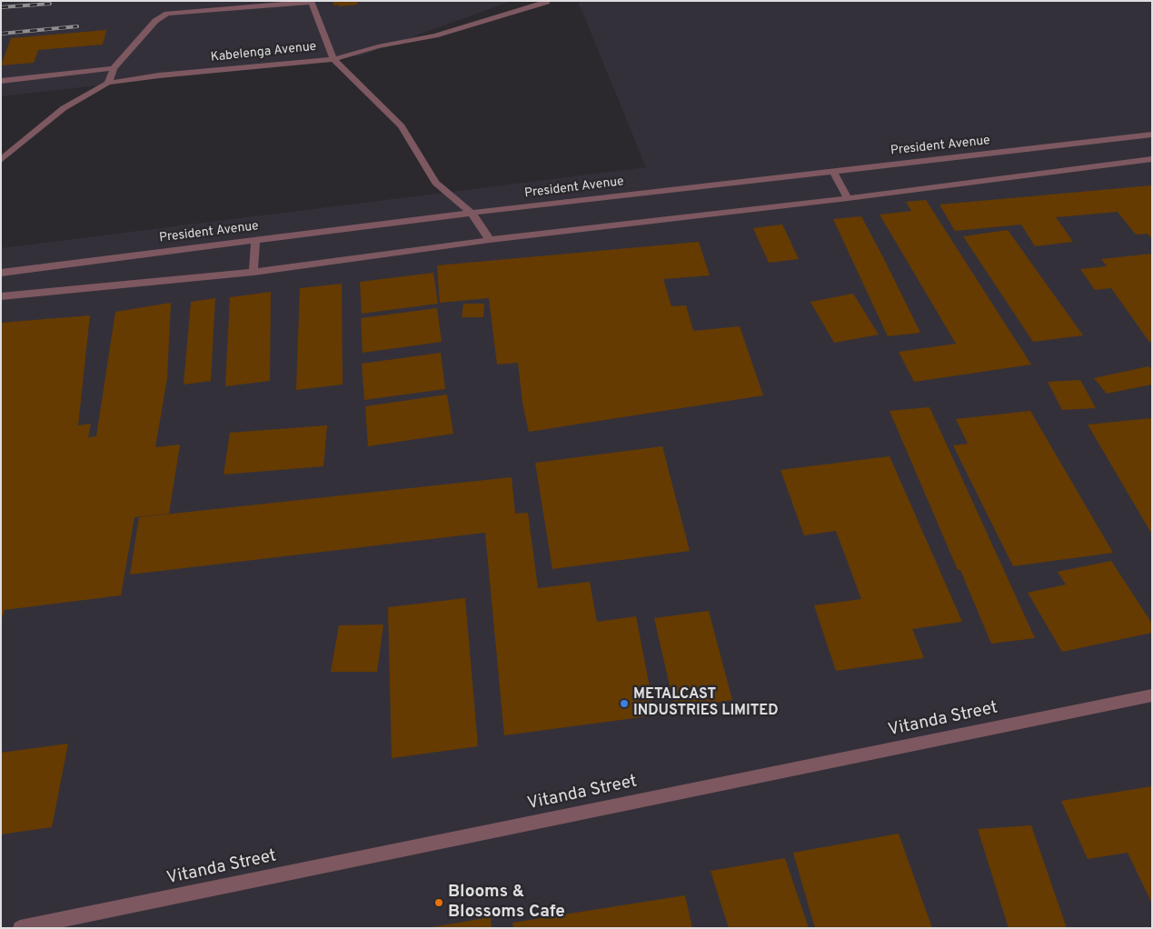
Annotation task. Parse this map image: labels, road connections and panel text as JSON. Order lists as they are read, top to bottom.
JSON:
{
  "streets": {
    "street": ["Kabelenga Avenue", "President Avenue", "Vitanda Street"]
  },
  "places": ["METALCAST INDUSTRIES LIMITED", "Blooms & Blossoms Cafe"]
}
